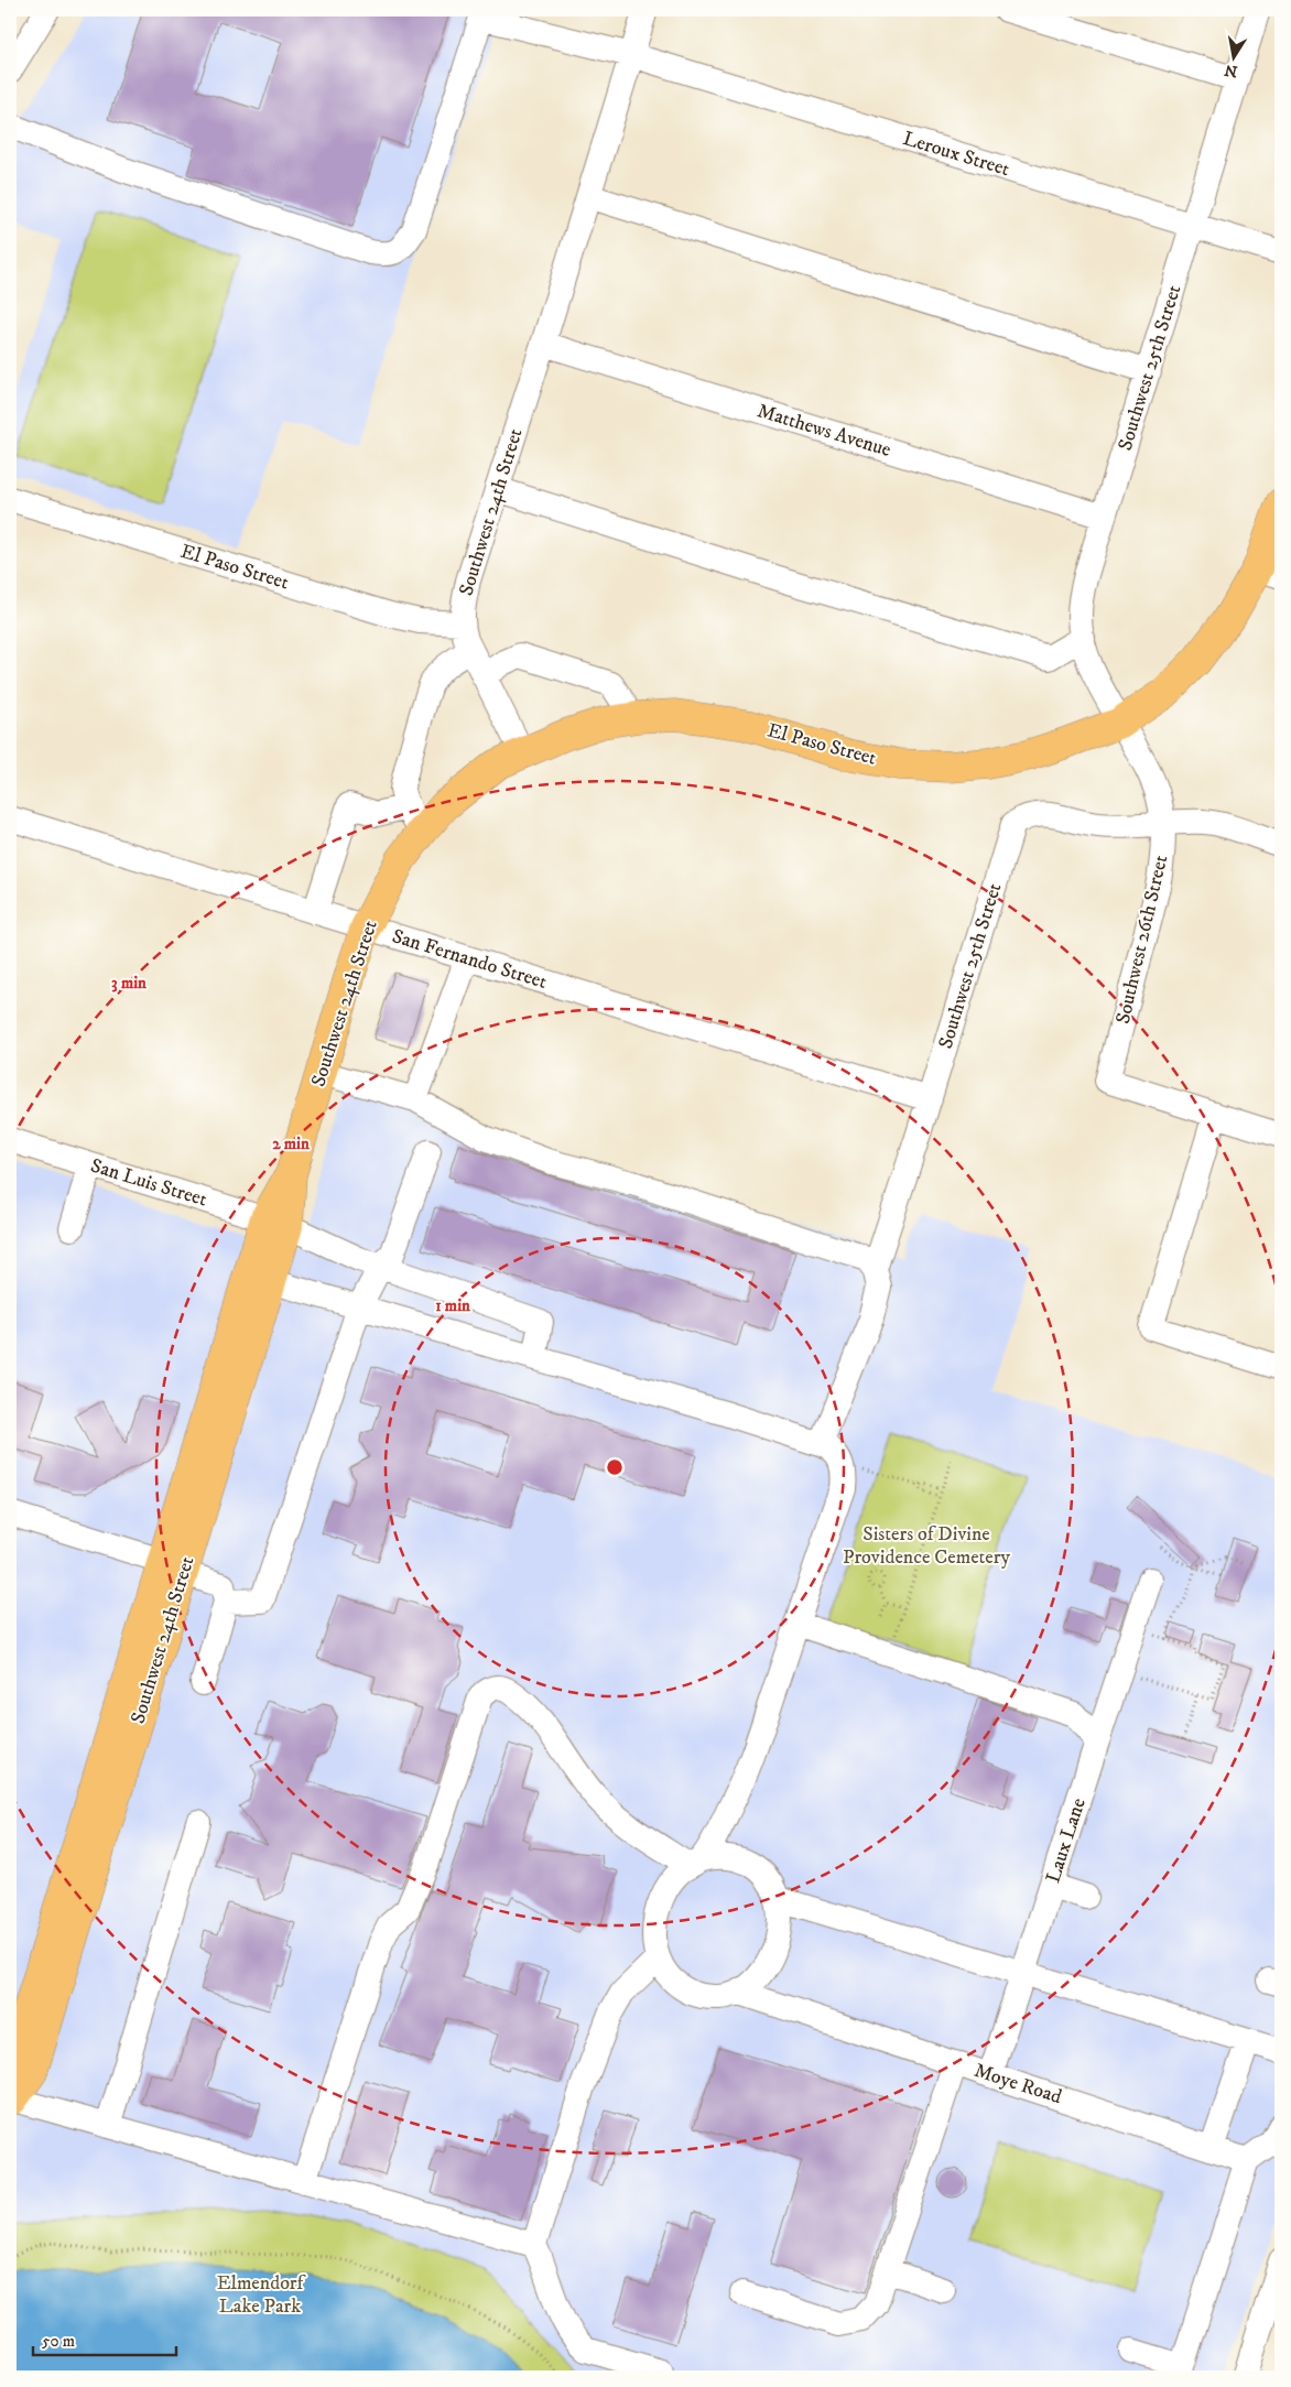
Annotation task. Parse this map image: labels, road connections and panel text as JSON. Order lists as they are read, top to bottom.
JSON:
{
  "streets": {
    "main road": ["Southwest 24th Street", "El Paso Street"],
    "street": [
      "Leroux Street",
      "Southwest 25th Street",
      "Matthews Avenue",
      "Southwest 26th Street",
      "San Fernando Street",
      "San Luis Street",
      "Laux Lane",
      "Moye Road"
    ]
  },
  "crossings": [
    ["Leroux Street", "Southwest 25th Street"],
    ["Leroux Street", "Southwest 24th Street"],
    ["Southwest 25th Street", "Matthews Avenue"],
    ["Southwest 25th Street", "El Paso Street"],
    ["Southwest 25th Street", "Southwest 26th Street"],
    ["Southwest 25th Street", "San Fernando Street"],
    ["Matthews Avenue", "Southwest 24th Street"],
    ["Southwest 24th Street", "El Paso Street"],
    ["Southwest 24th Street", "San Fernando Street"],
    ["Southwest 24th Street", "San Luis Street"],
    ["El Paso Street", "Southwest 26th Street"],
    ["Laux Lane", "Moye Road"]
  ],
  "parks": ["Sisters of Divine Providence Cemetery", "Elmendorf Lake Park"],
  "scale_bar": "50 m",
  "north": "bottom",
  "rings": ["3 min", "2 min", "1 min"]
}
